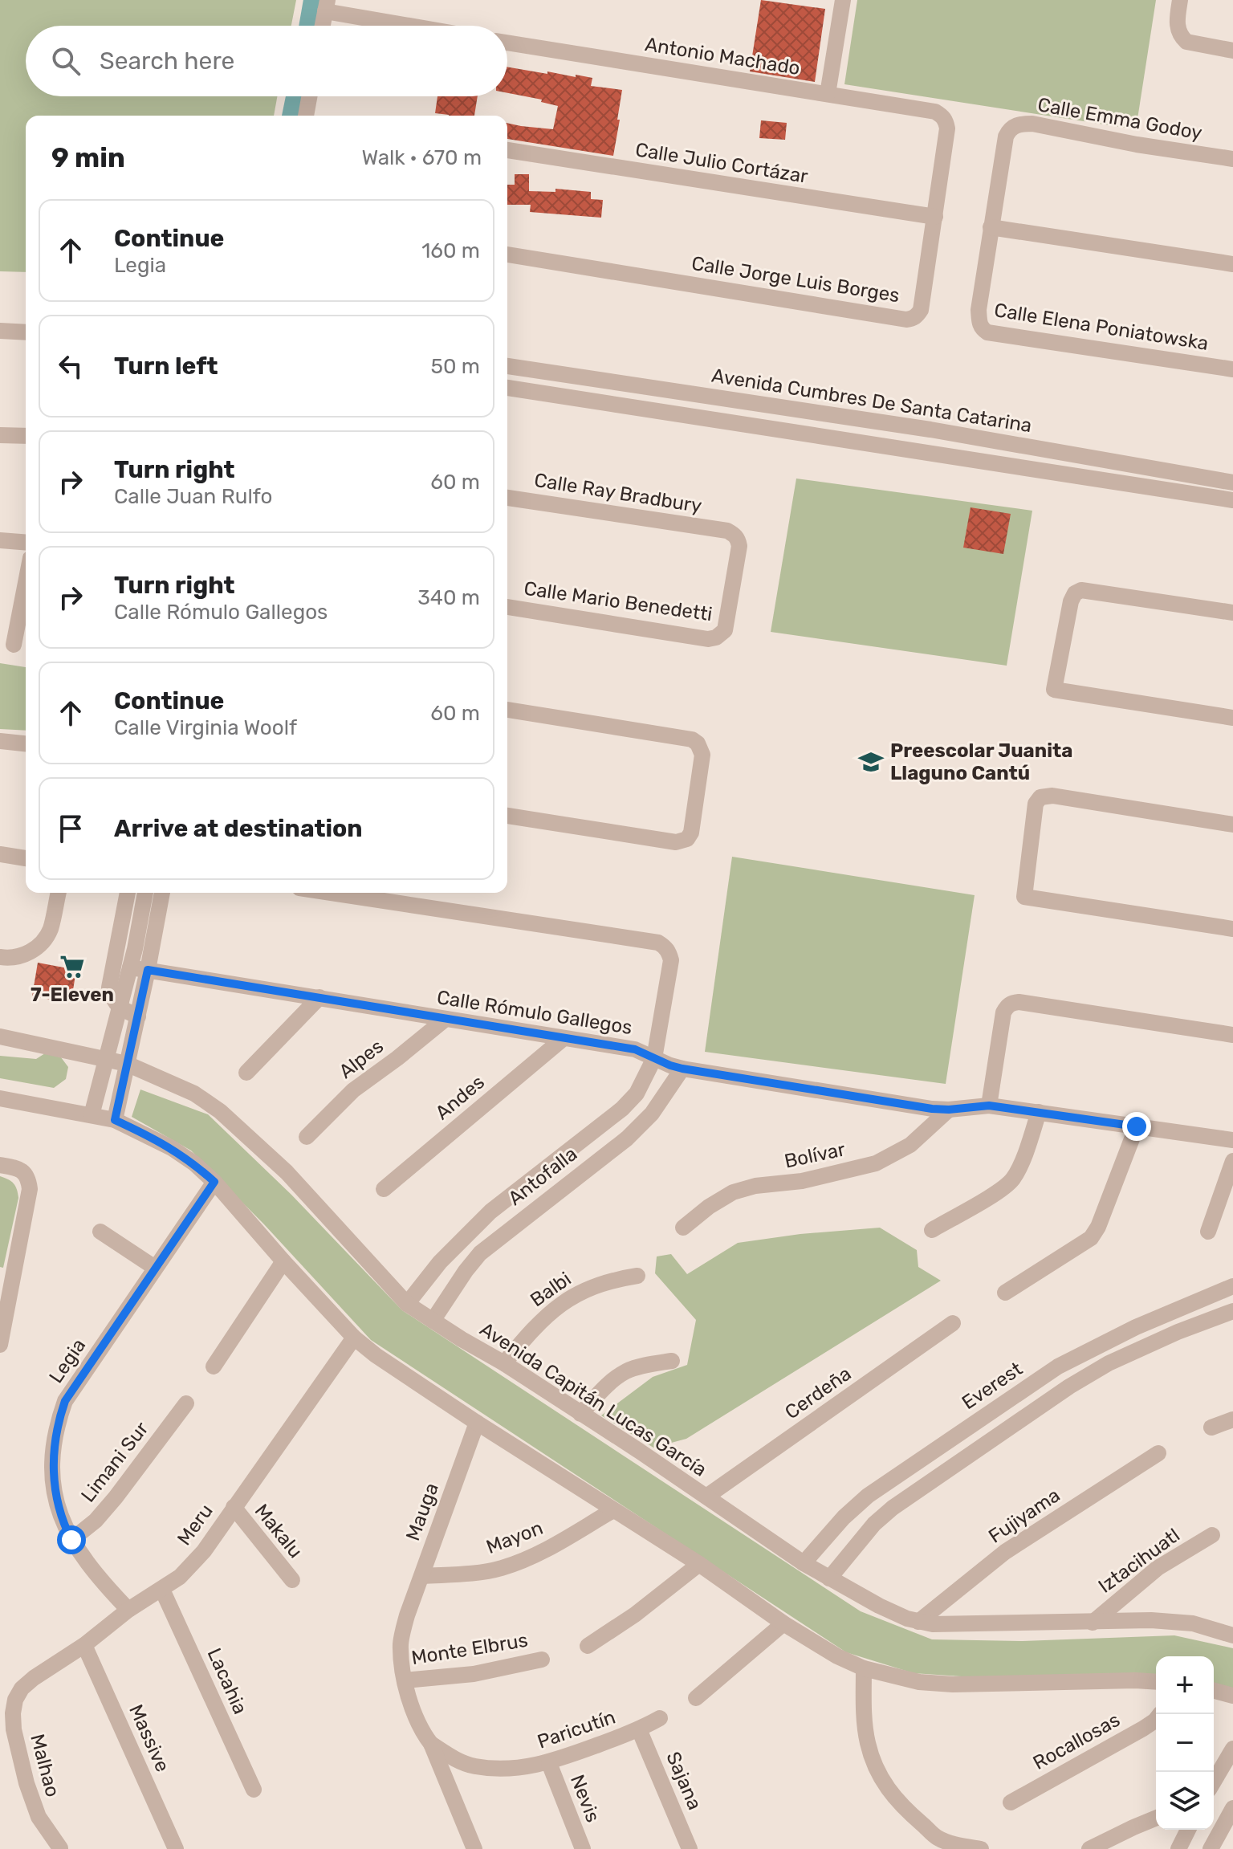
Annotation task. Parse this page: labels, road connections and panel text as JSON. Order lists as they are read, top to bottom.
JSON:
{
  "streets": {
    "street": [
      "Antonio Machado",
      "Calle Emma Godoy",
      "Calle Julio Cortázar",
      "Calle Jorge Luis Borges",
      "Calle Elena Poniatowska",
      "Avenida Cumbres De Santa Catarina",
      "Calle Ray Bradbury",
      "Calle Mario Benedetti",
      "Calle Rómulo Gallegos",
      "Alpes",
      "Andes",
      "Bolívar",
      "Antofalla",
      "Balbi",
      "Legia",
      "Everest",
      "Cerdeña",
      "Avenida Capitán Lucas García",
      "Limani Sur",
      "Mauga",
      "Fujiyama",
      "Meru",
      "Makalu",
      "Mayon",
      "Iztacihuatl",
      "Monte Elbrus",
      "Lacahia",
      "Paricutín",
      "Massive",
      "Rocallosas",
      "Malhao",
      "Sajana",
      "Nevis"
    ]
  },
  "crossings": [
    ["Antonio Machado", "Calle Jorge Luis Borges"],
    ["Calle Emma Godoy", "Calle Elena Poniatowska"],
    ["Calle Julio Cortázar", "Calle Jorge Luis Borges"],
    ["Calle Ray Bradbury", "Calle Mario Benedetti"],
    ["Calle Rómulo Gallegos", "Alpes"],
    ["Calle Rómulo Gallegos", "Andes"],
    ["Calle Rómulo Gallegos", "Bolívar"],
    ["Calle Rómulo Gallegos", "Antofalla"],
    ["Antofalla", "Avenida Capitán Lucas García"],
    ["Balbi", "Avenida Capitán Lucas García"],
    ["Legia", "Limani Sur"],
    ["Legia", "Meru"],
    ["Everest", "Avenida Capitán Lucas García"],
    ["Cerdeña", "Avenida Capitán Lucas García"],
    ["Avenida Capitán Lucas García", "Fujiyama"],
    ["Avenida Capitán Lucas García", "Iztacihuatl"],
    ["Mauga", "Mayon"],
    ["Mauga", "Monte Elbrus"],
    ["Meru", "Makalu"],
    ["Meru", "Lacahia"],
    ["Meru", "Massive"],
    ["Meru", "Malhao"],
    ["Paricutín", "Sajana"],
    ["Paricutín", "Nevis"]
  ],
  "places": {
    "school or university": ["Preescolar Juanita Llaguno Cantú"],
    "supermarket": ["7-Eleven"]
  },
  "page": {
    "search": "Search here",
    "heading": ["9 min", "Walk · 670 m"],
    "list": [
      ["Continue", "Legia", "160 m"],
      ["Turn left", "50 m"],
      ["Turn right", "Calle Juan Rulfo", "60 m"],
      ["Turn right", "Calle Rómulo Gallegos", "340 m"],
      ["Continue", "Calle Virginia Woolf", "60 m"],
      "Arrive at destination"
    ],
    "map_buttons": ["+", "−"]
  }
}
